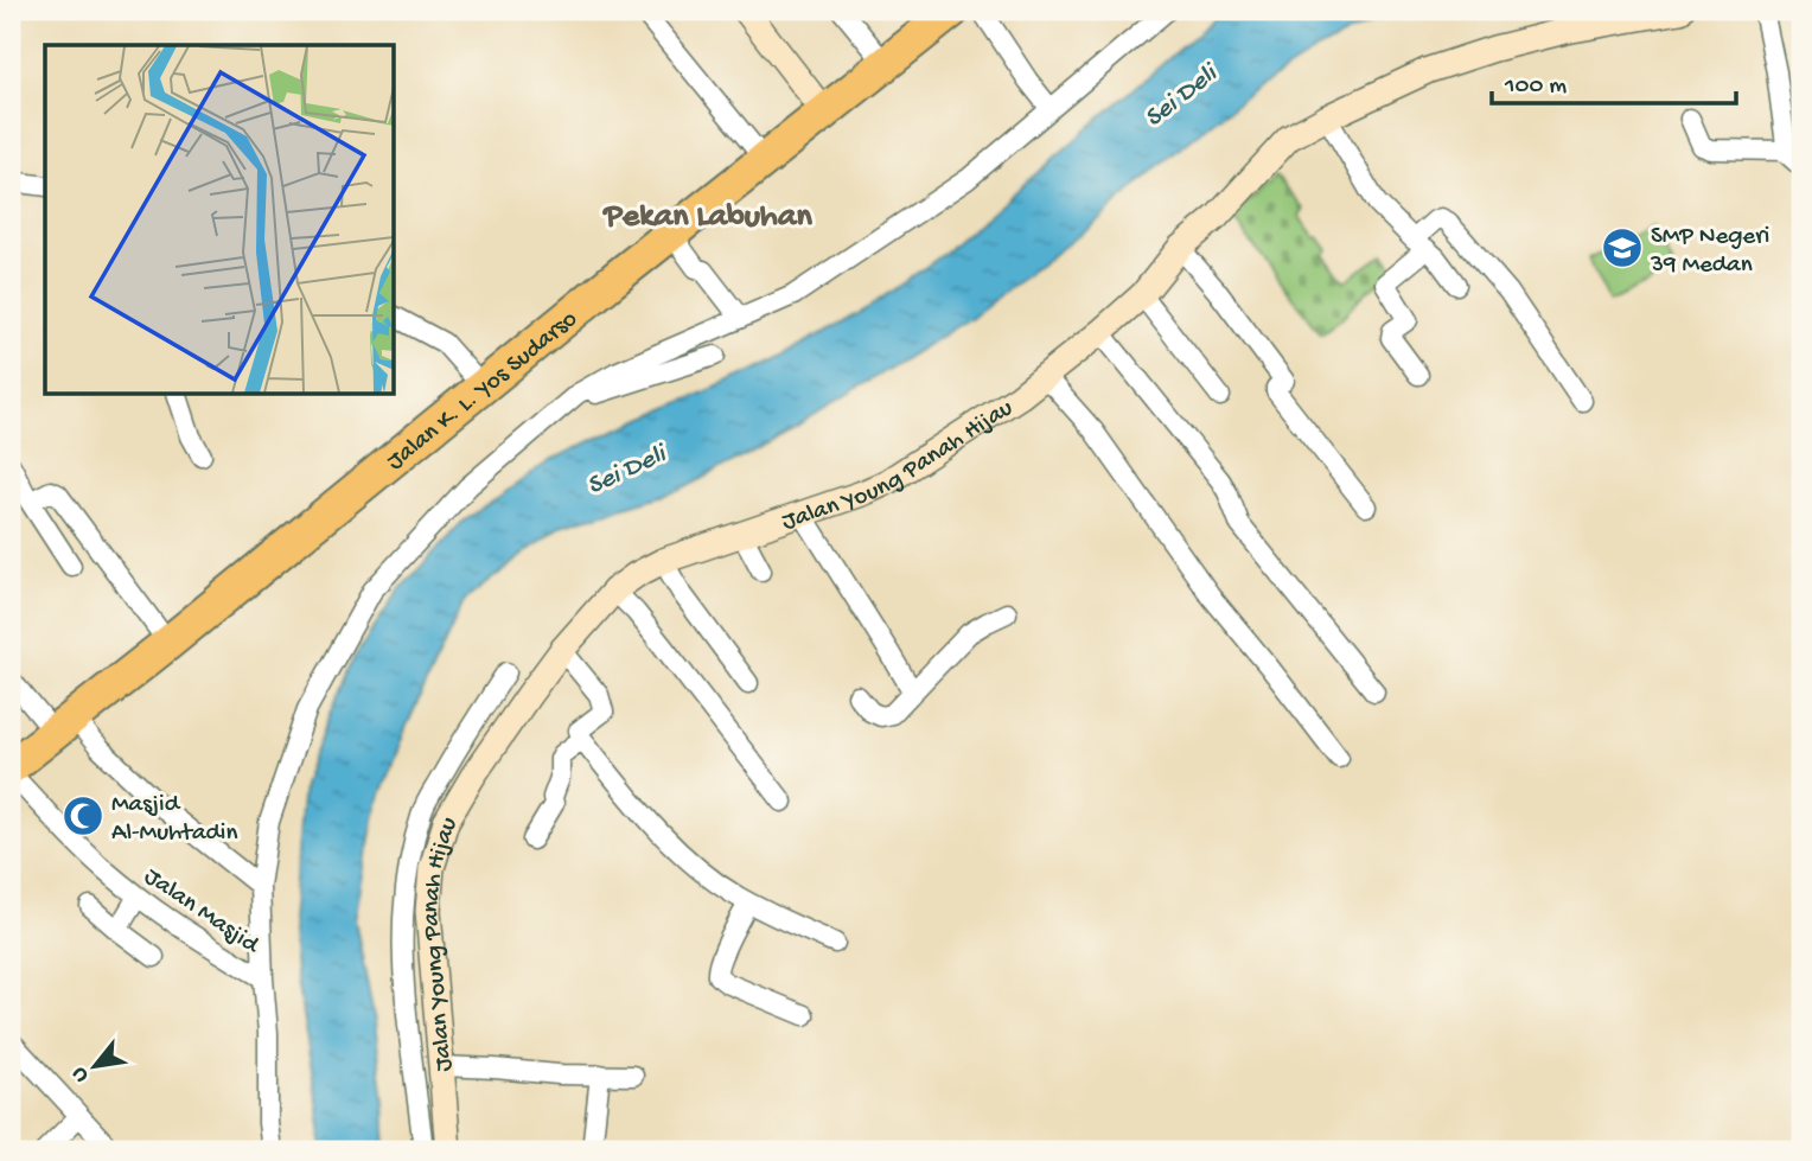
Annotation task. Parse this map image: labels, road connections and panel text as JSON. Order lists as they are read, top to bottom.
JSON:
{
  "streets": {
    "highway": ["Jalan K. L. Yos Sudarso"],
    "street": ["Jalan Young Panah Hijau", "Jalan Masjid"]
  },
  "crossings": [
    ["Jalan K. L. Yos Sudarso", "Jalan Masjid"]
  ],
  "districts": ["Pekan Labuhan"],
  "water": ["Sei Deli"],
  "places": {
    "school or university": ["SMP Negeri 39 Medan"],
    "mosque": ["Masjid Al-Muhtadin"]
  },
  "scale_bar": "100 m",
  "north": "bottom left"
}
